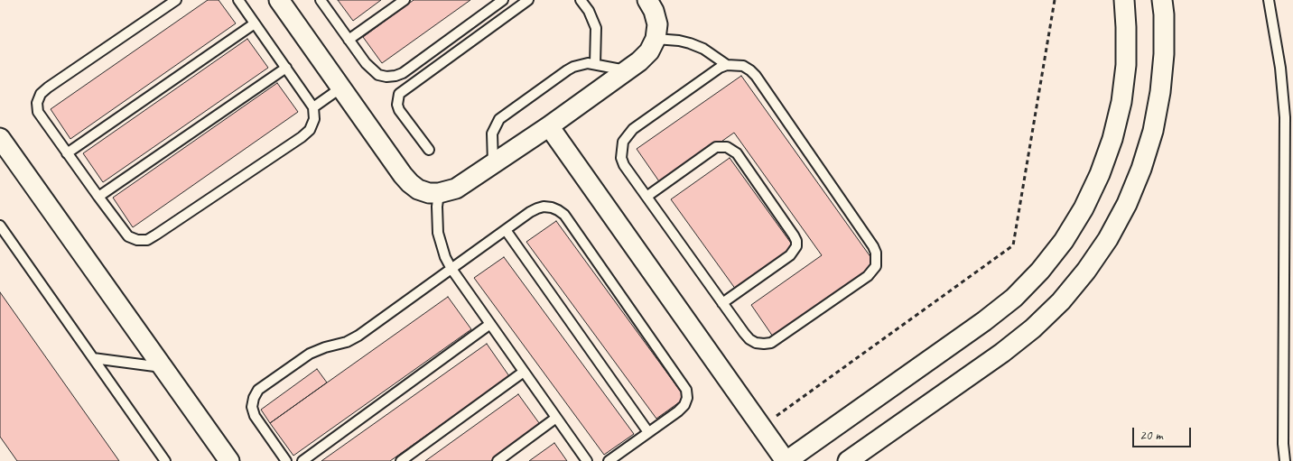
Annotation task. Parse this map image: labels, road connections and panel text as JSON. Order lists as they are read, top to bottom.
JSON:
{
  "scale_bar": "20 m"
}
